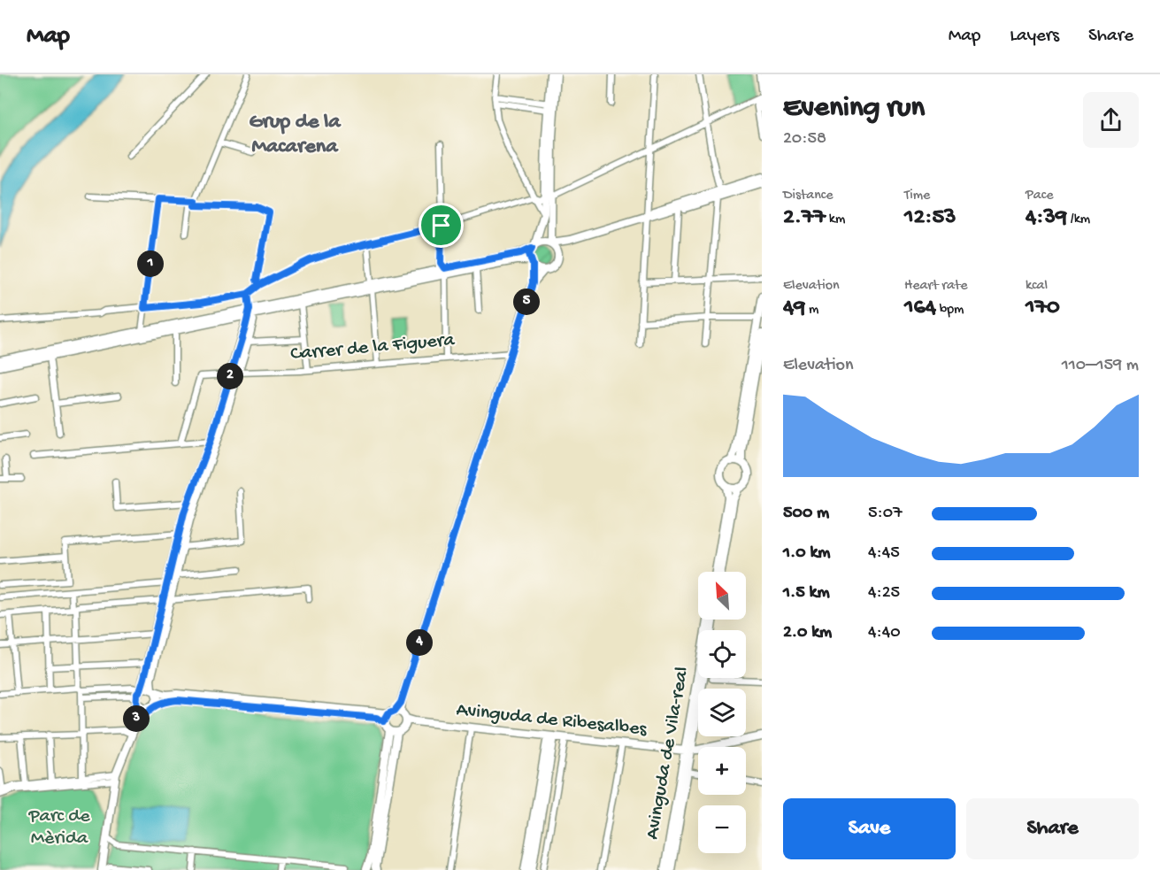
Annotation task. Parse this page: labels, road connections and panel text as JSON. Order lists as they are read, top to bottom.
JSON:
{
  "streets": {
    "main road": ["Avinguda de Ribesalbes", "Avinguda de Vila-real"],
    "street": ["Carrer de la Figuera"]
  },
  "crossings": [
    ["Avinguda de Ribesalbes", "Avinguda de Vila-real"]
  ],
  "districts": ["Grup de la Macarena"],
  "parks": ["Parc de Mèrida"],
  "north": "top left",
  "page": {
    "header": "Map",
    "nav": ["Map", "Layers", "Share"],
    "heading": ["Evening run", "20:58"],
    "stats": [
      ["Distance", "2.77 km"],
      ["Time", "12:53"],
      ["Pace", "4:39 /km"],
      ["Elevation", "49 m"],
      ["Heart rate", "164 bpm"],
      ["kcal", "170"]
    ],
    "pins": [
      "1",
      "5",
      "2",
      "4",
      "3"
    ],
    "chart": ["Elevation", "110–159 m"],
    "list": [
      {
        "name": "500 m",
        "note": "5:07"
      },
      {
        "name": "1.0 km",
        "note": "4:45"
      },
      {
        "name": "1.5 km",
        "note": "4:25"
      },
      {
        "name": "2.0 km",
        "note": "4:40"
      }
    ],
    "map_buttons": ["+", "−"],
    "buttons": ["Save", "Share"]
  }
}
